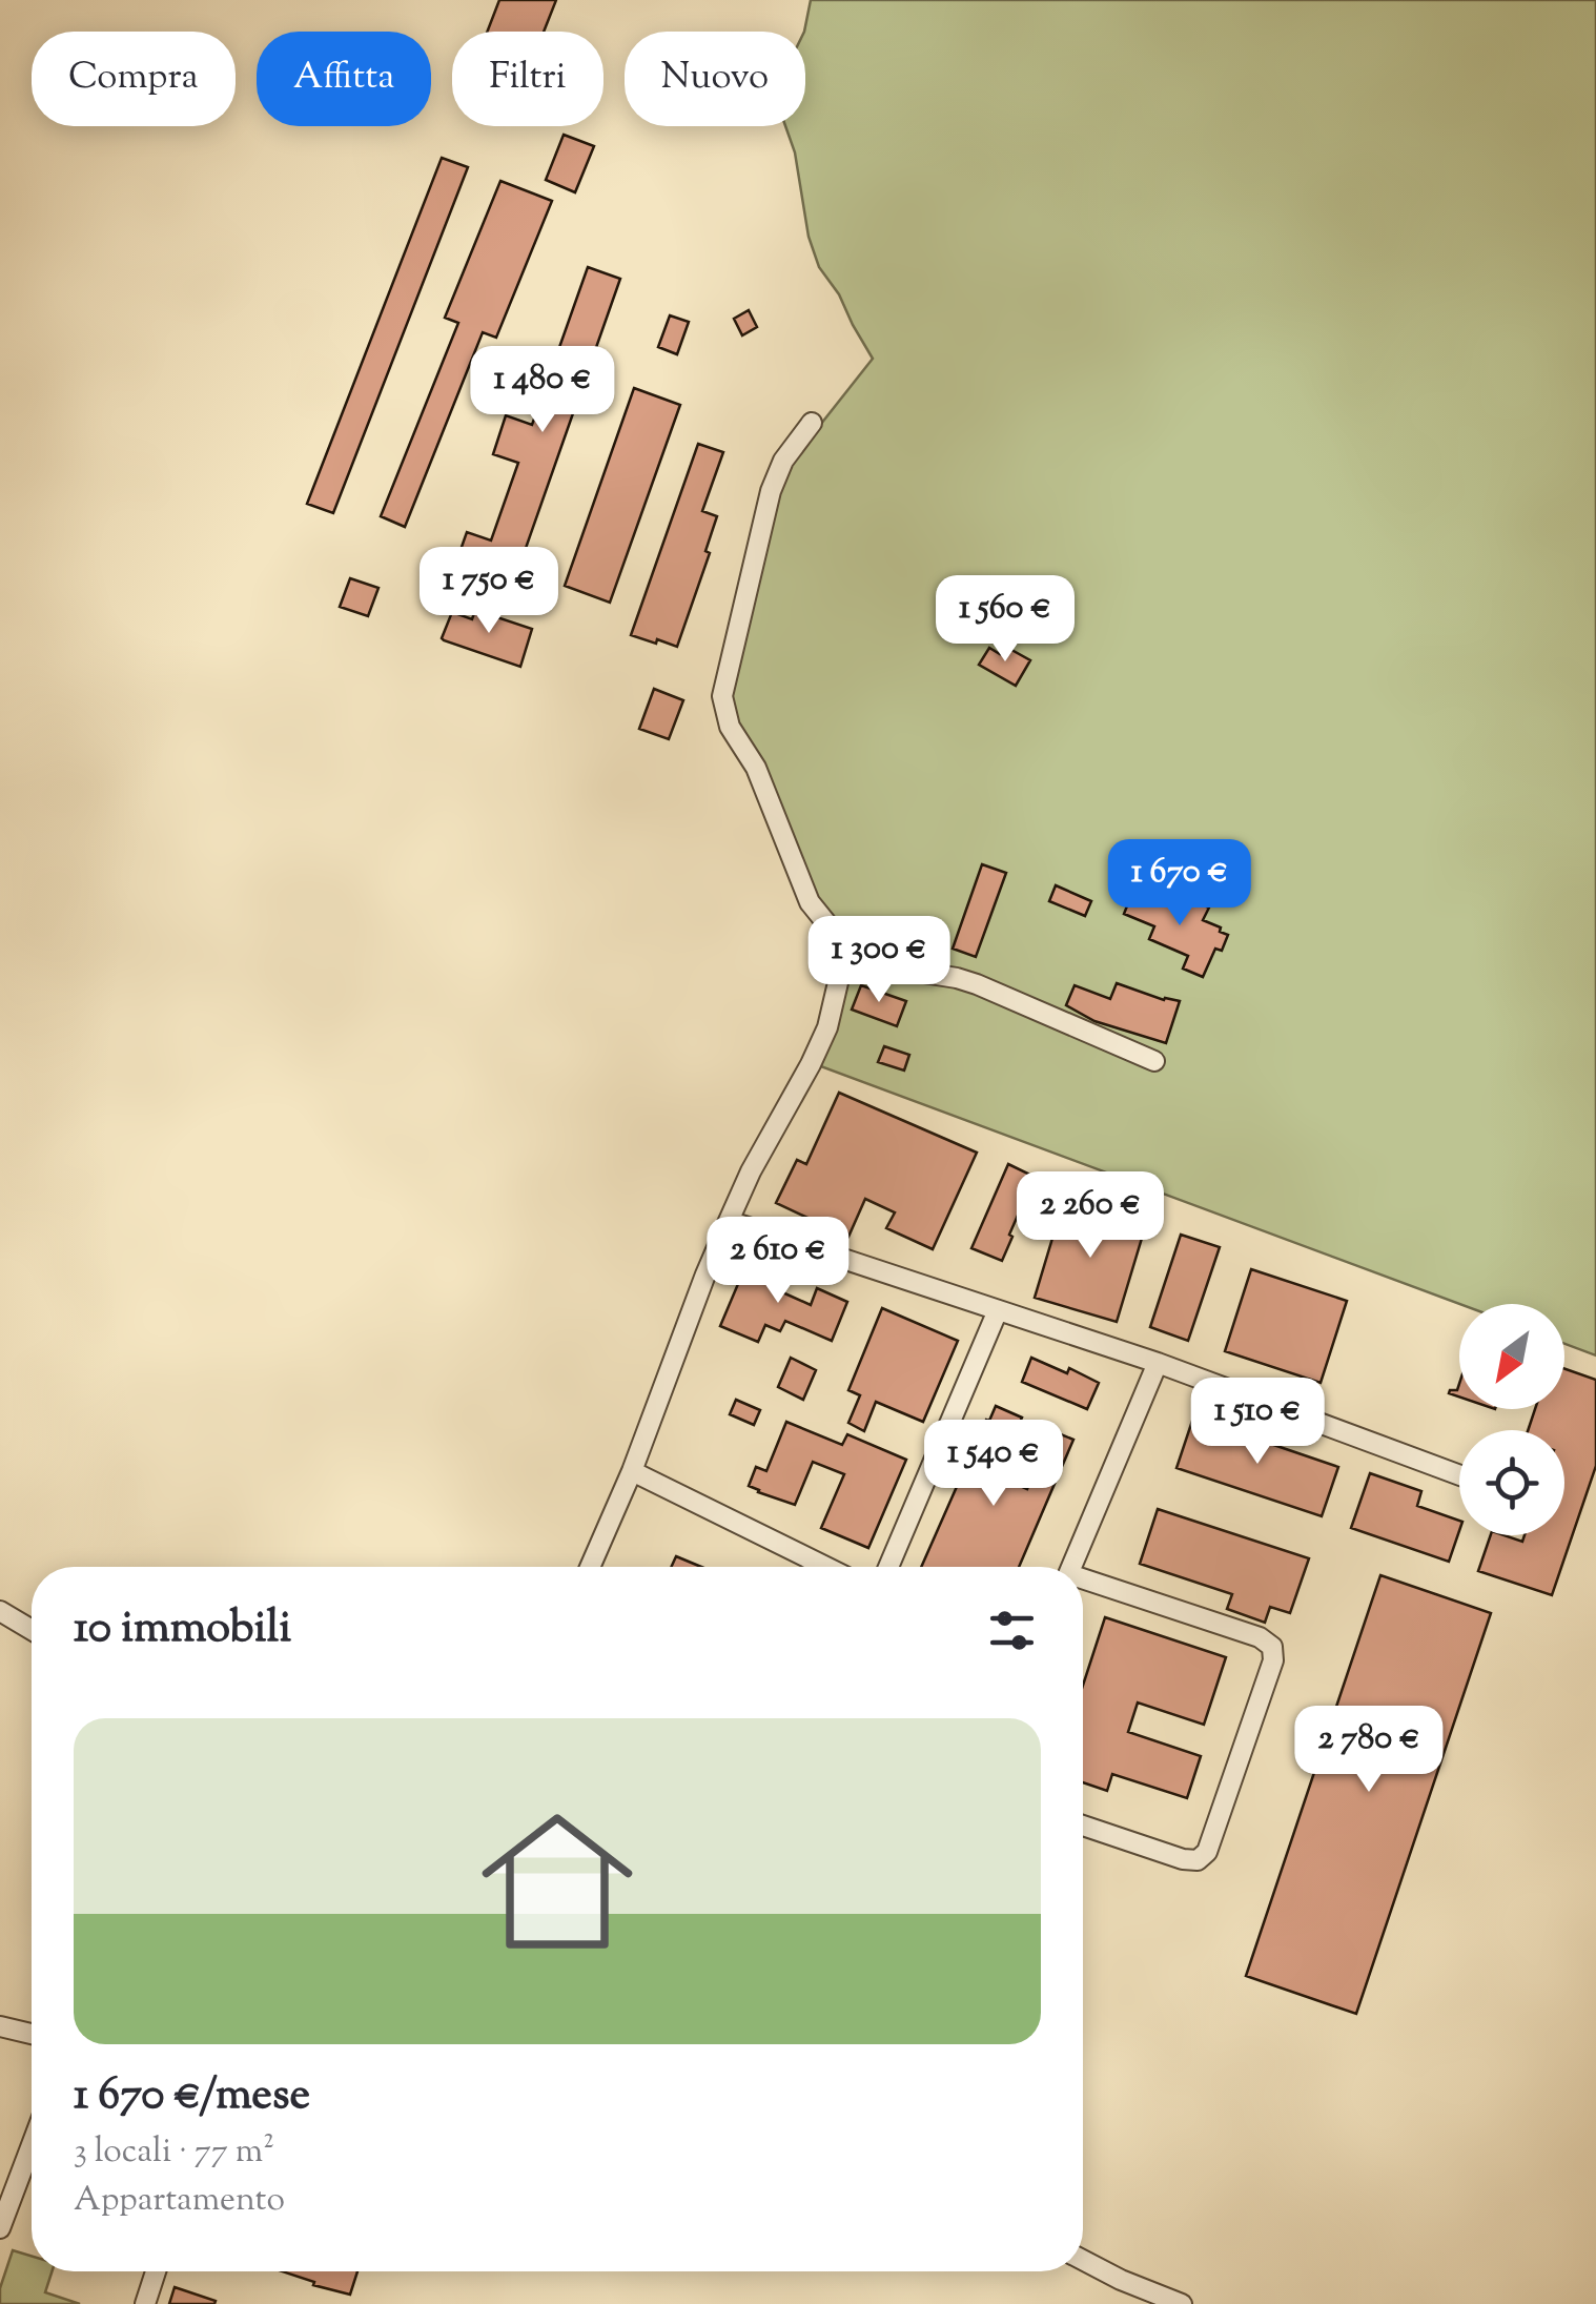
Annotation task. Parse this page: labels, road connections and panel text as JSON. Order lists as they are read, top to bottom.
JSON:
{
  "north": "bottom left",
  "page": {
    "chip": [
      "Compra",
      "Affitta",
      "Filtri",
      "Nuovo"
    ],
    "price": [
      "1 480 €",
      "1 750 €",
      "1 560 €",
      "1 670 €",
      "1 300 €",
      "2 260 €",
      "2 610 €",
      "1 510 €",
      "1 540 €",
      "2 780 €"
    ],
    "heading": "10 immobili",
    "list": [
      {
        "name": "1 670 €/mese",
        "note": "3 locali · 77 m² · Appartamento"
      }
    ]
  }
}
